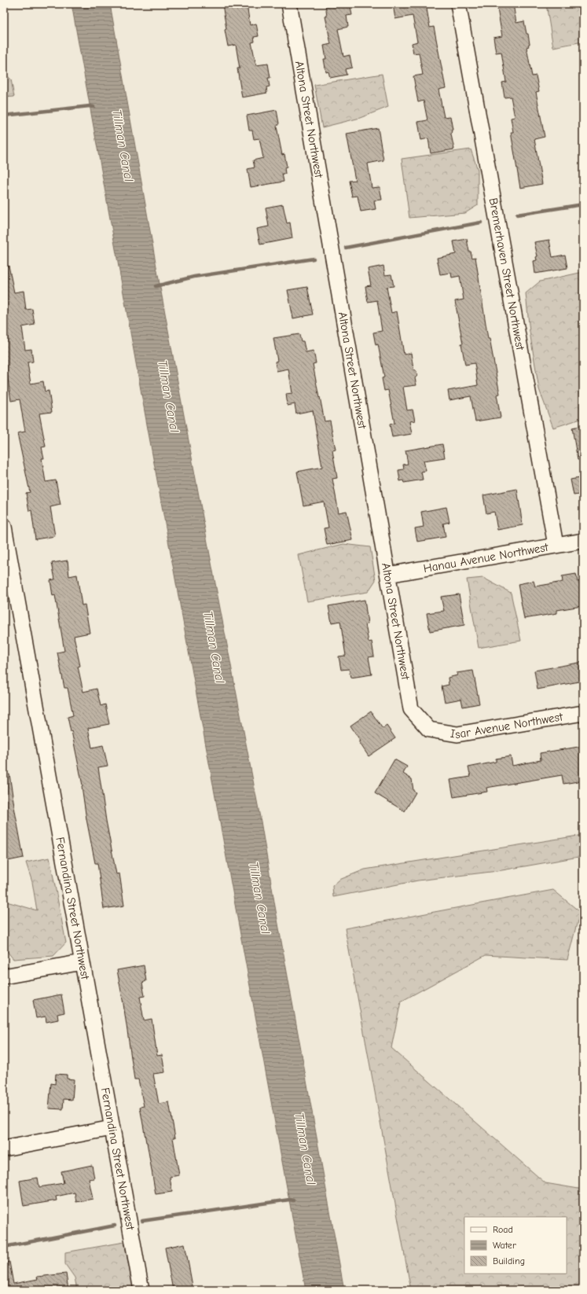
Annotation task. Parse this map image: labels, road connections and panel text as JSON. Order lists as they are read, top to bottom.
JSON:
{
  "streets": {
    "street": [
      "Altona Street Northwest",
      "Bremerhaven Street Northwest",
      "Hanau Avenue Northwest",
      "Isar Avenue Northwest",
      "Fernandina Street Northwest"
    ]
  },
  "crossings": [
    ["Altona Street Northwest", "Hanau Avenue Northwest"],
    ["Altona Street Northwest", "Isar Avenue Northwest"],
    ["Bremerhaven Street Northwest", "Hanau Avenue Northwest"]
  ],
  "water": ["Tillman Canal"],
  "legend": ["Road", "Water", "Building"]
}
